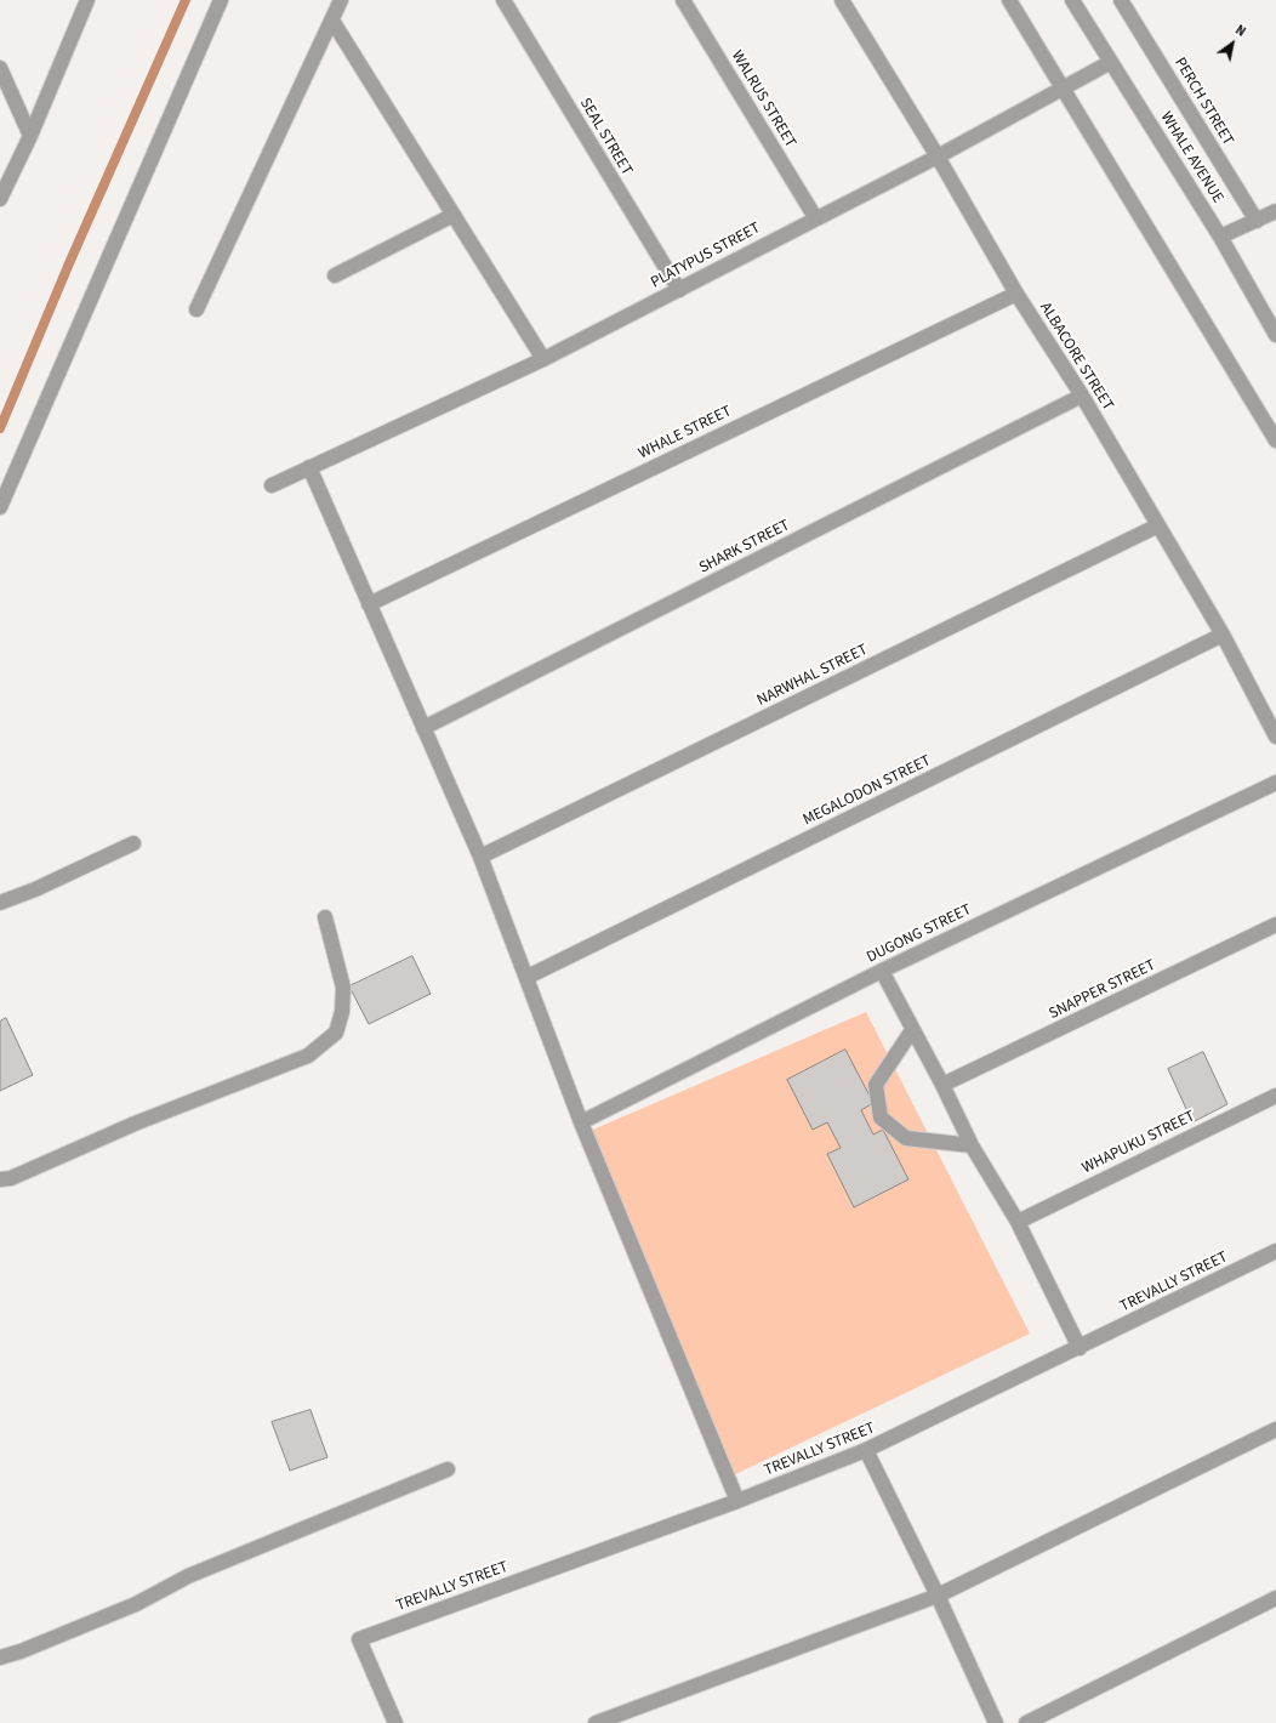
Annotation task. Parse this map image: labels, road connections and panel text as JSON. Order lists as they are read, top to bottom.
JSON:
{
  "streets": {
    "street": [
      "WALRUS STREET",
      "PERCH STREET",
      "SEAL STREET",
      "WHALE AVENUE",
      "PLATYPUS STREET",
      "ALBACORE STREET",
      "WHALE STREET",
      "SHARK STREET",
      "NARWHAL STREET",
      "MEGALODON STREET",
      "DUGONG STREET",
      "SNAPPER STREET",
      "WHAPUKU STREET",
      "TREVALLY STREET"
    ]
  },
  "crossings": [
    ["WALRUS STREET", "PLATYPUS STREET"],
    ["SEAL STREET", "PLATYPUS STREET"],
    ["WHALE AVENUE", "PLATYPUS STREET"],
    ["PLATYPUS STREET", "ALBACORE STREET"],
    ["ALBACORE STREET", "WHALE STREET"],
    ["ALBACORE STREET", "SHARK STREET"],
    ["ALBACORE STREET", "NARWHAL STREET"],
    ["ALBACORE STREET", "MEGALODON STREET"]
  ],
  "north": "top right"
}
